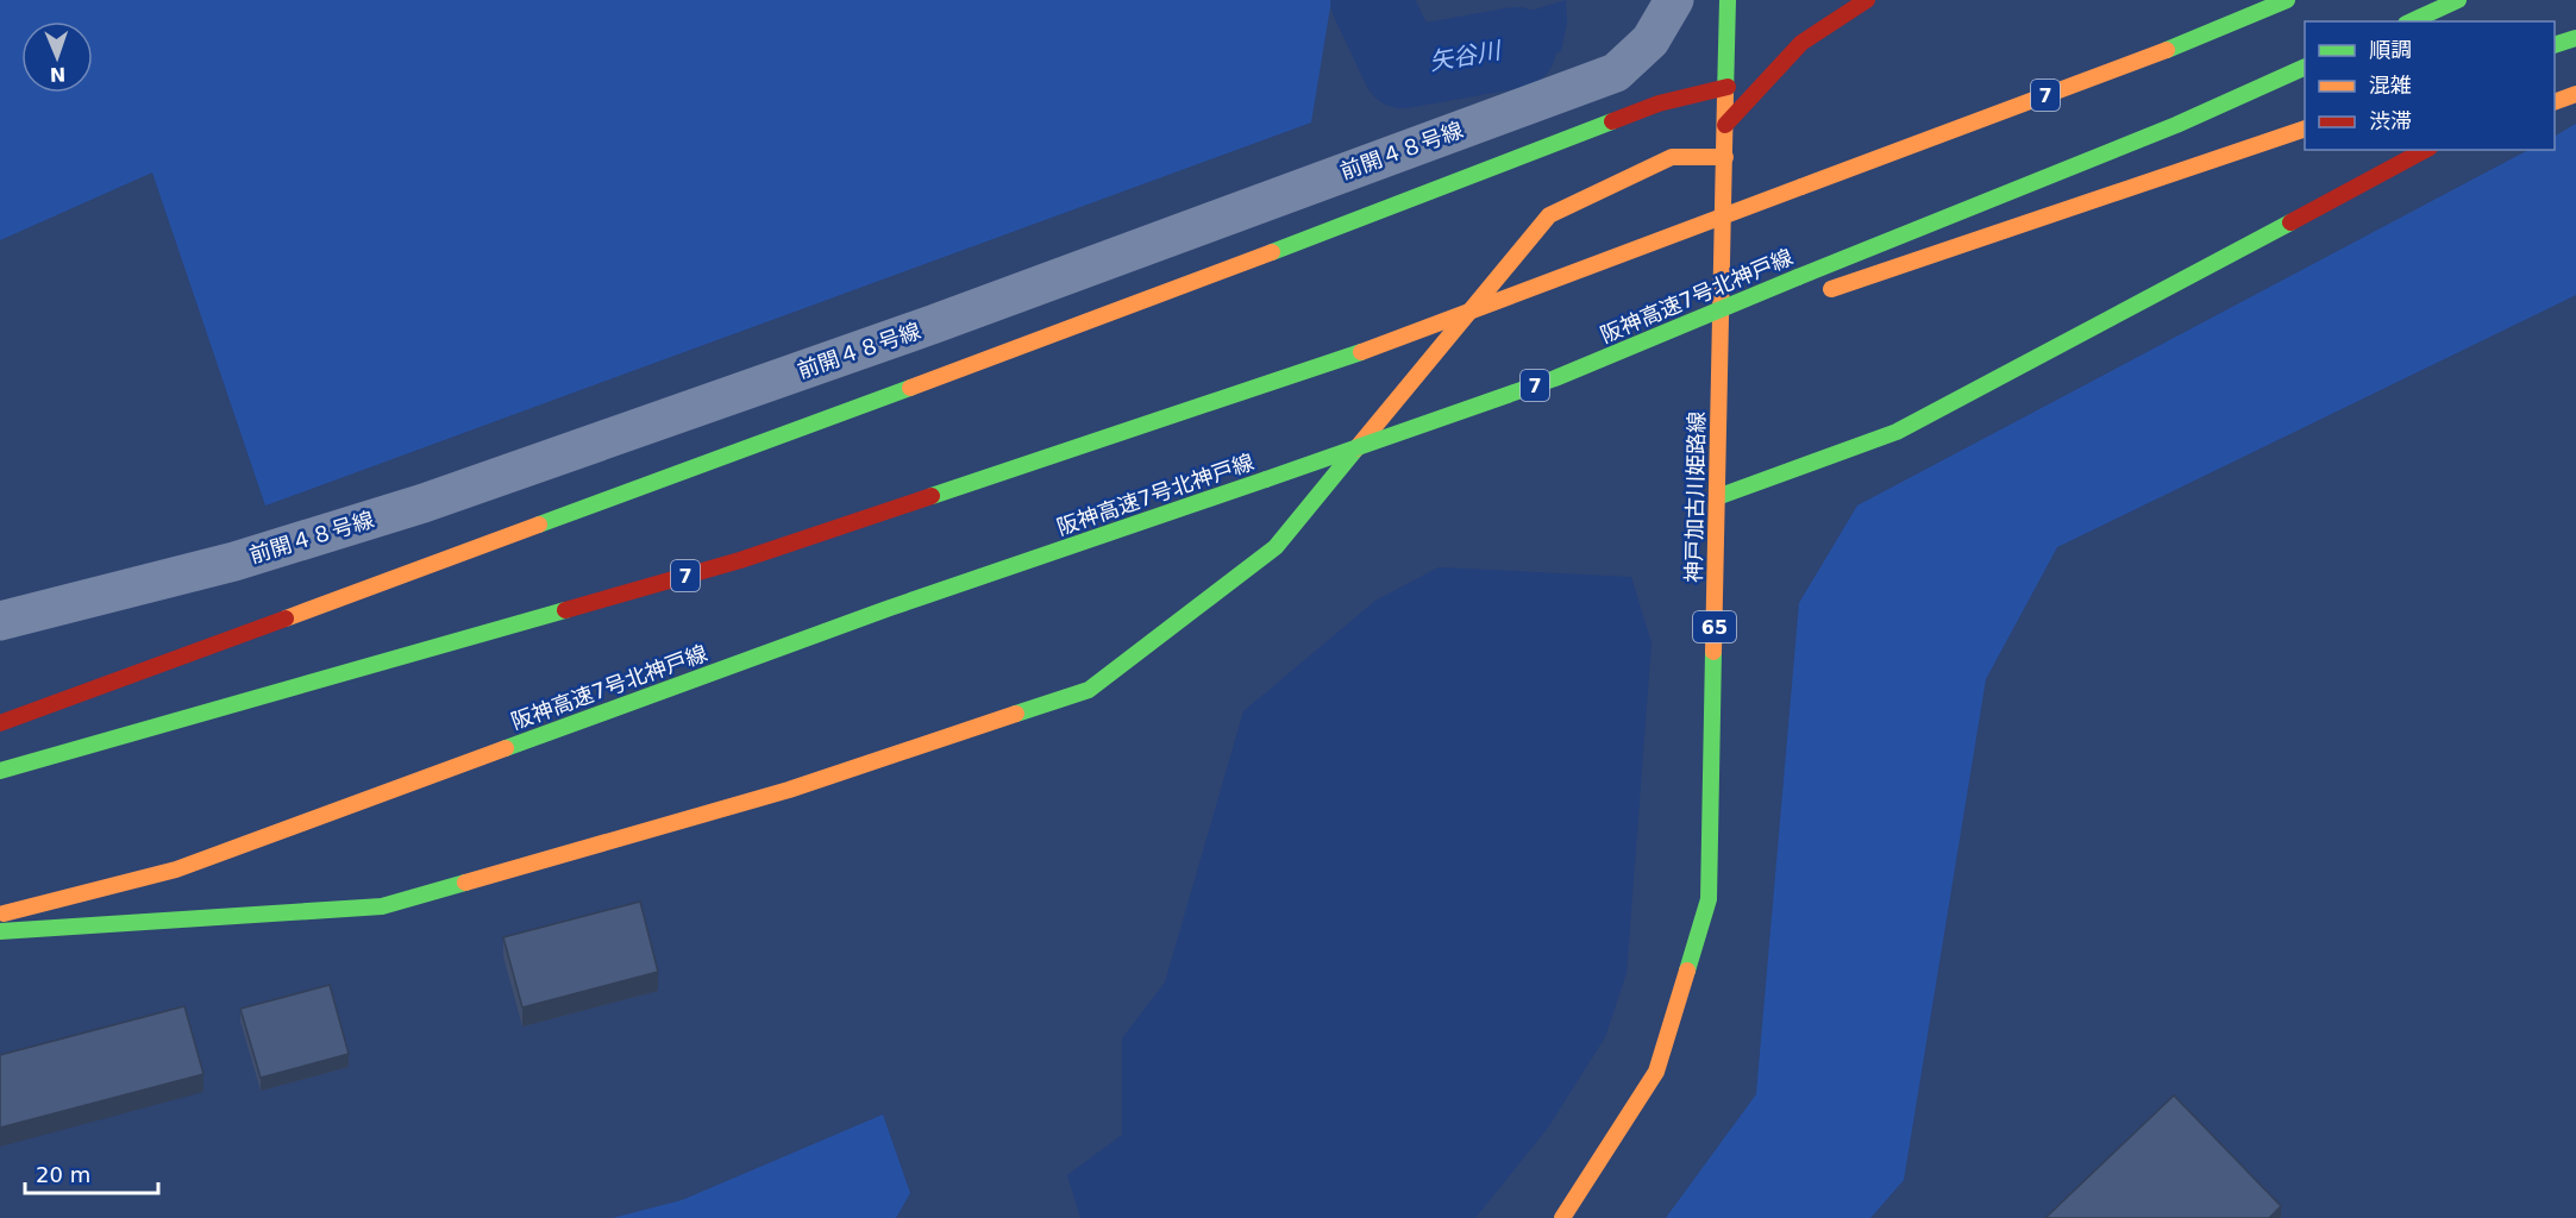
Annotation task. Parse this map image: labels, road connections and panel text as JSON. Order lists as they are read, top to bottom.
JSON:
{
  "streets": {
    "main road": [
      "7",
      "阪神高速7号北神戸線",
      "神戸加古川姫路線",
      "65"
    ],
    "street": ["前開４８号線"]
  },
  "water": ["矢谷川"],
  "legend": ["順調", "混雑", "渋滞"],
  "scale_bar": "20 m",
  "north": "bottom"
}
